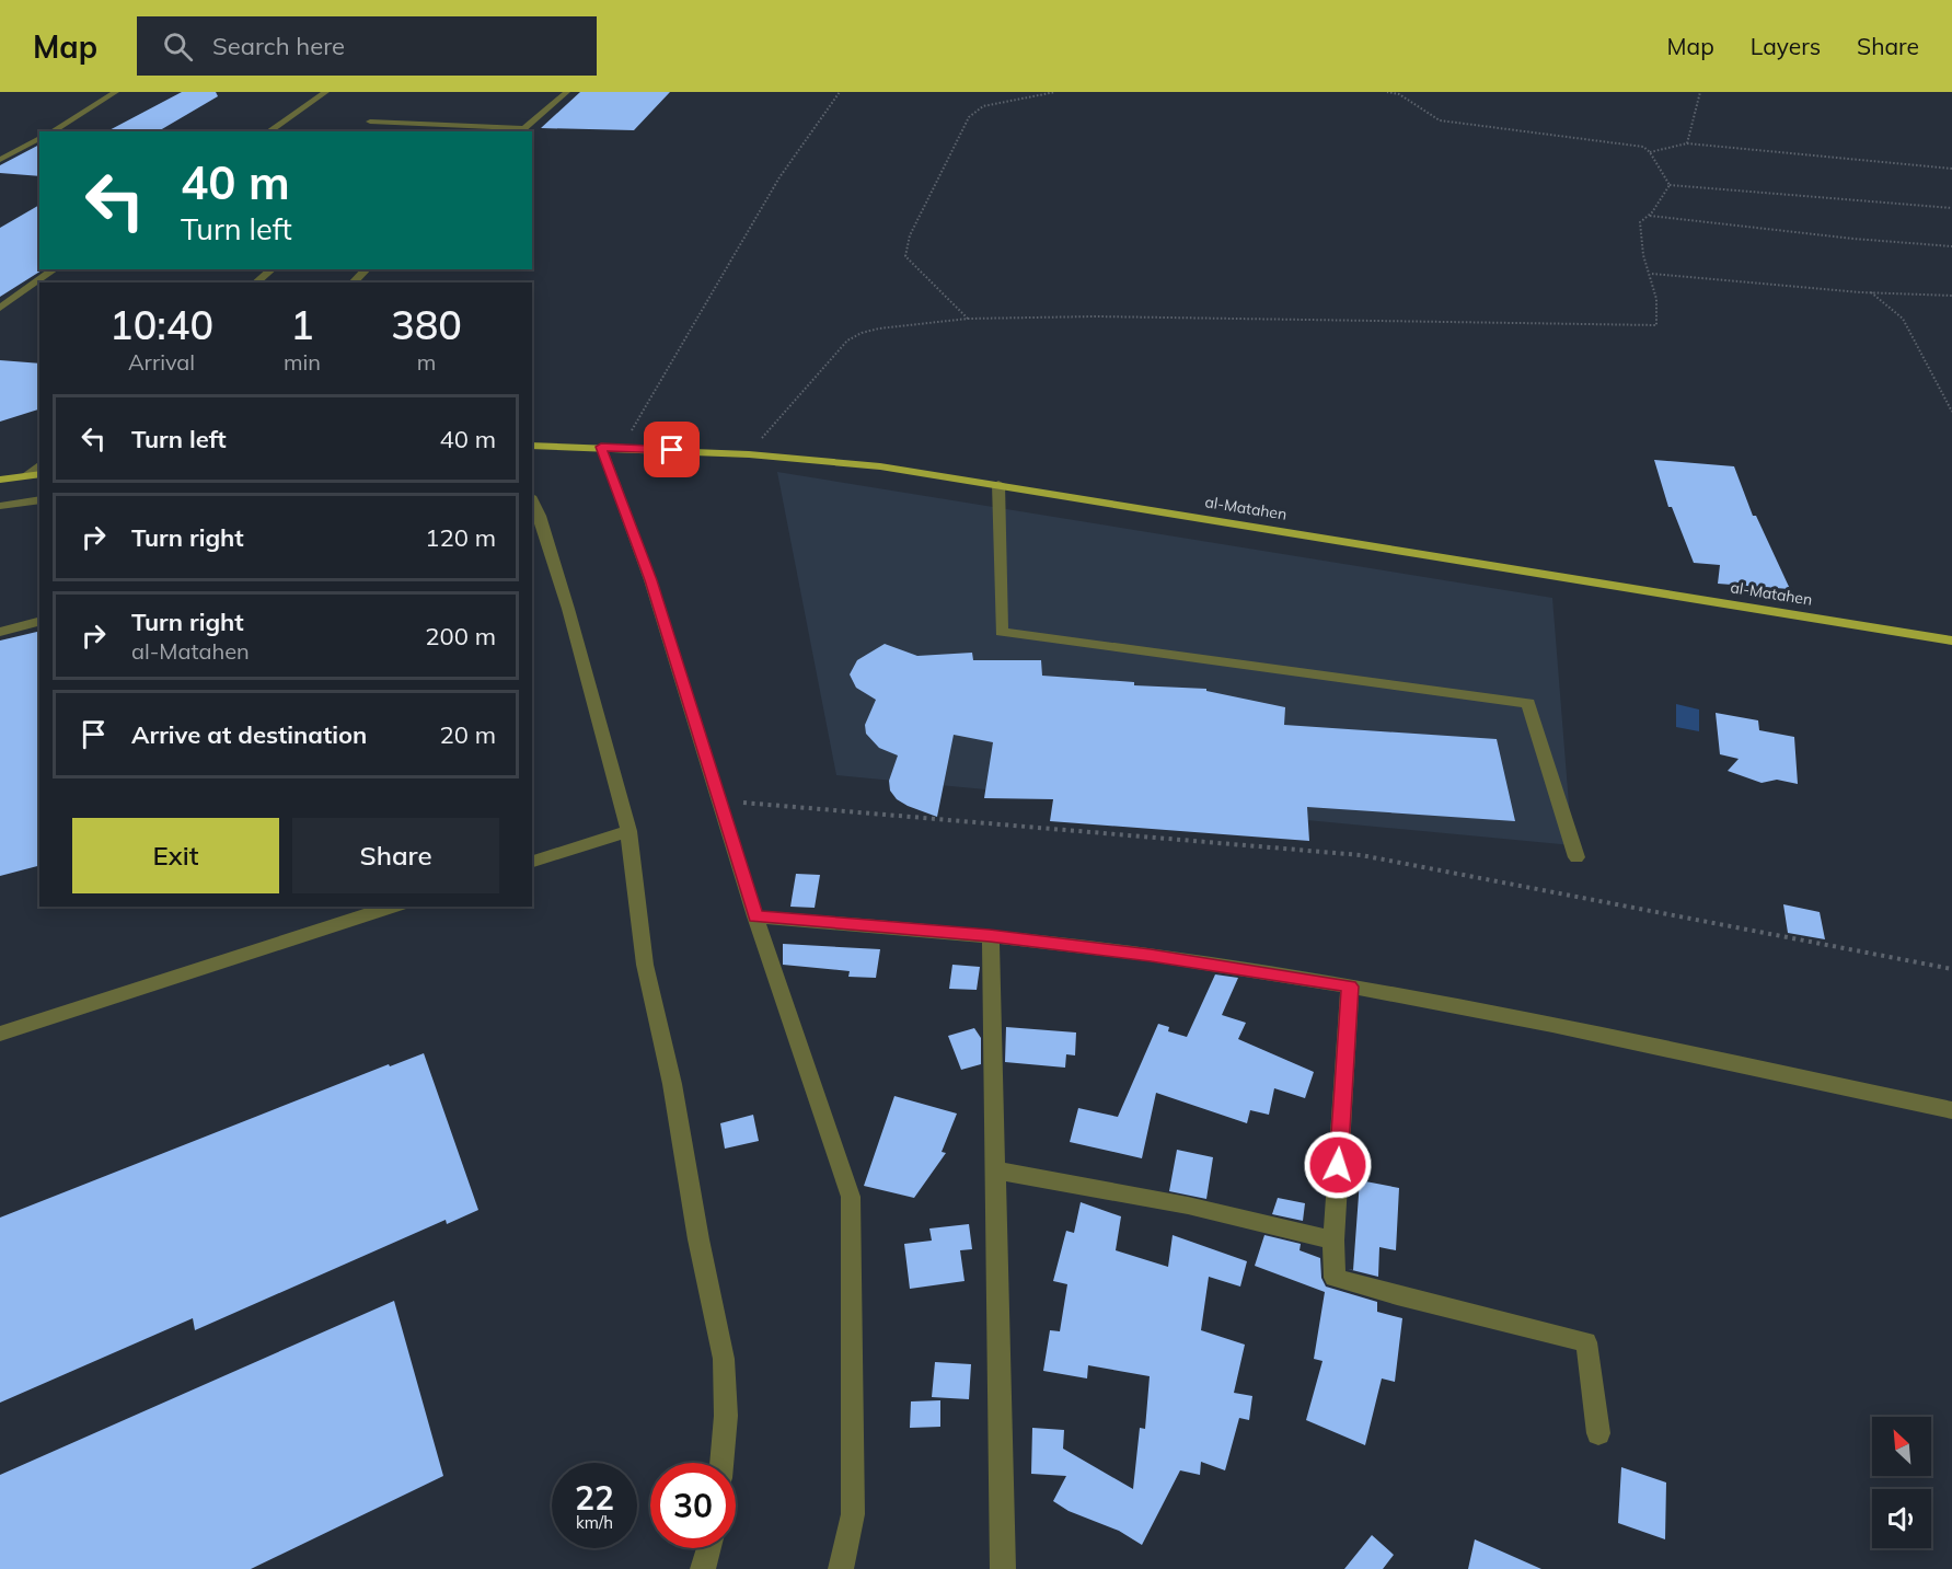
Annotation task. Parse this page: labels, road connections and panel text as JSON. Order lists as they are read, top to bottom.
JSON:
{
  "streets": {
    "main road": ["al-Matahen"]
  },
  "north": "top left",
  "page": {
    "header": "Map",
    "search": "Search here",
    "nav": ["Map", "Layers", "Share"],
    "turn": ["40 m", "Turn left"],
    "eta": [
      "10:40",
      "Arrival",
      "1",
      "min",
      "380",
      "m"
    ],
    "list": [
      {
        "name": "Turn left",
        "value": "40 m"
      },
      {
        "name": "Turn right",
        "value": "120 m"
      },
      {
        "name": "Turn right",
        "note": "al-Matahen",
        "value": "200 m"
      },
      {
        "name": "Arrive at destination",
        "value": "20 m"
      }
    ],
    "buttons": ["Exit", "Share"],
    "speed": "22 km/h",
    "limit": "30"
  }
}
